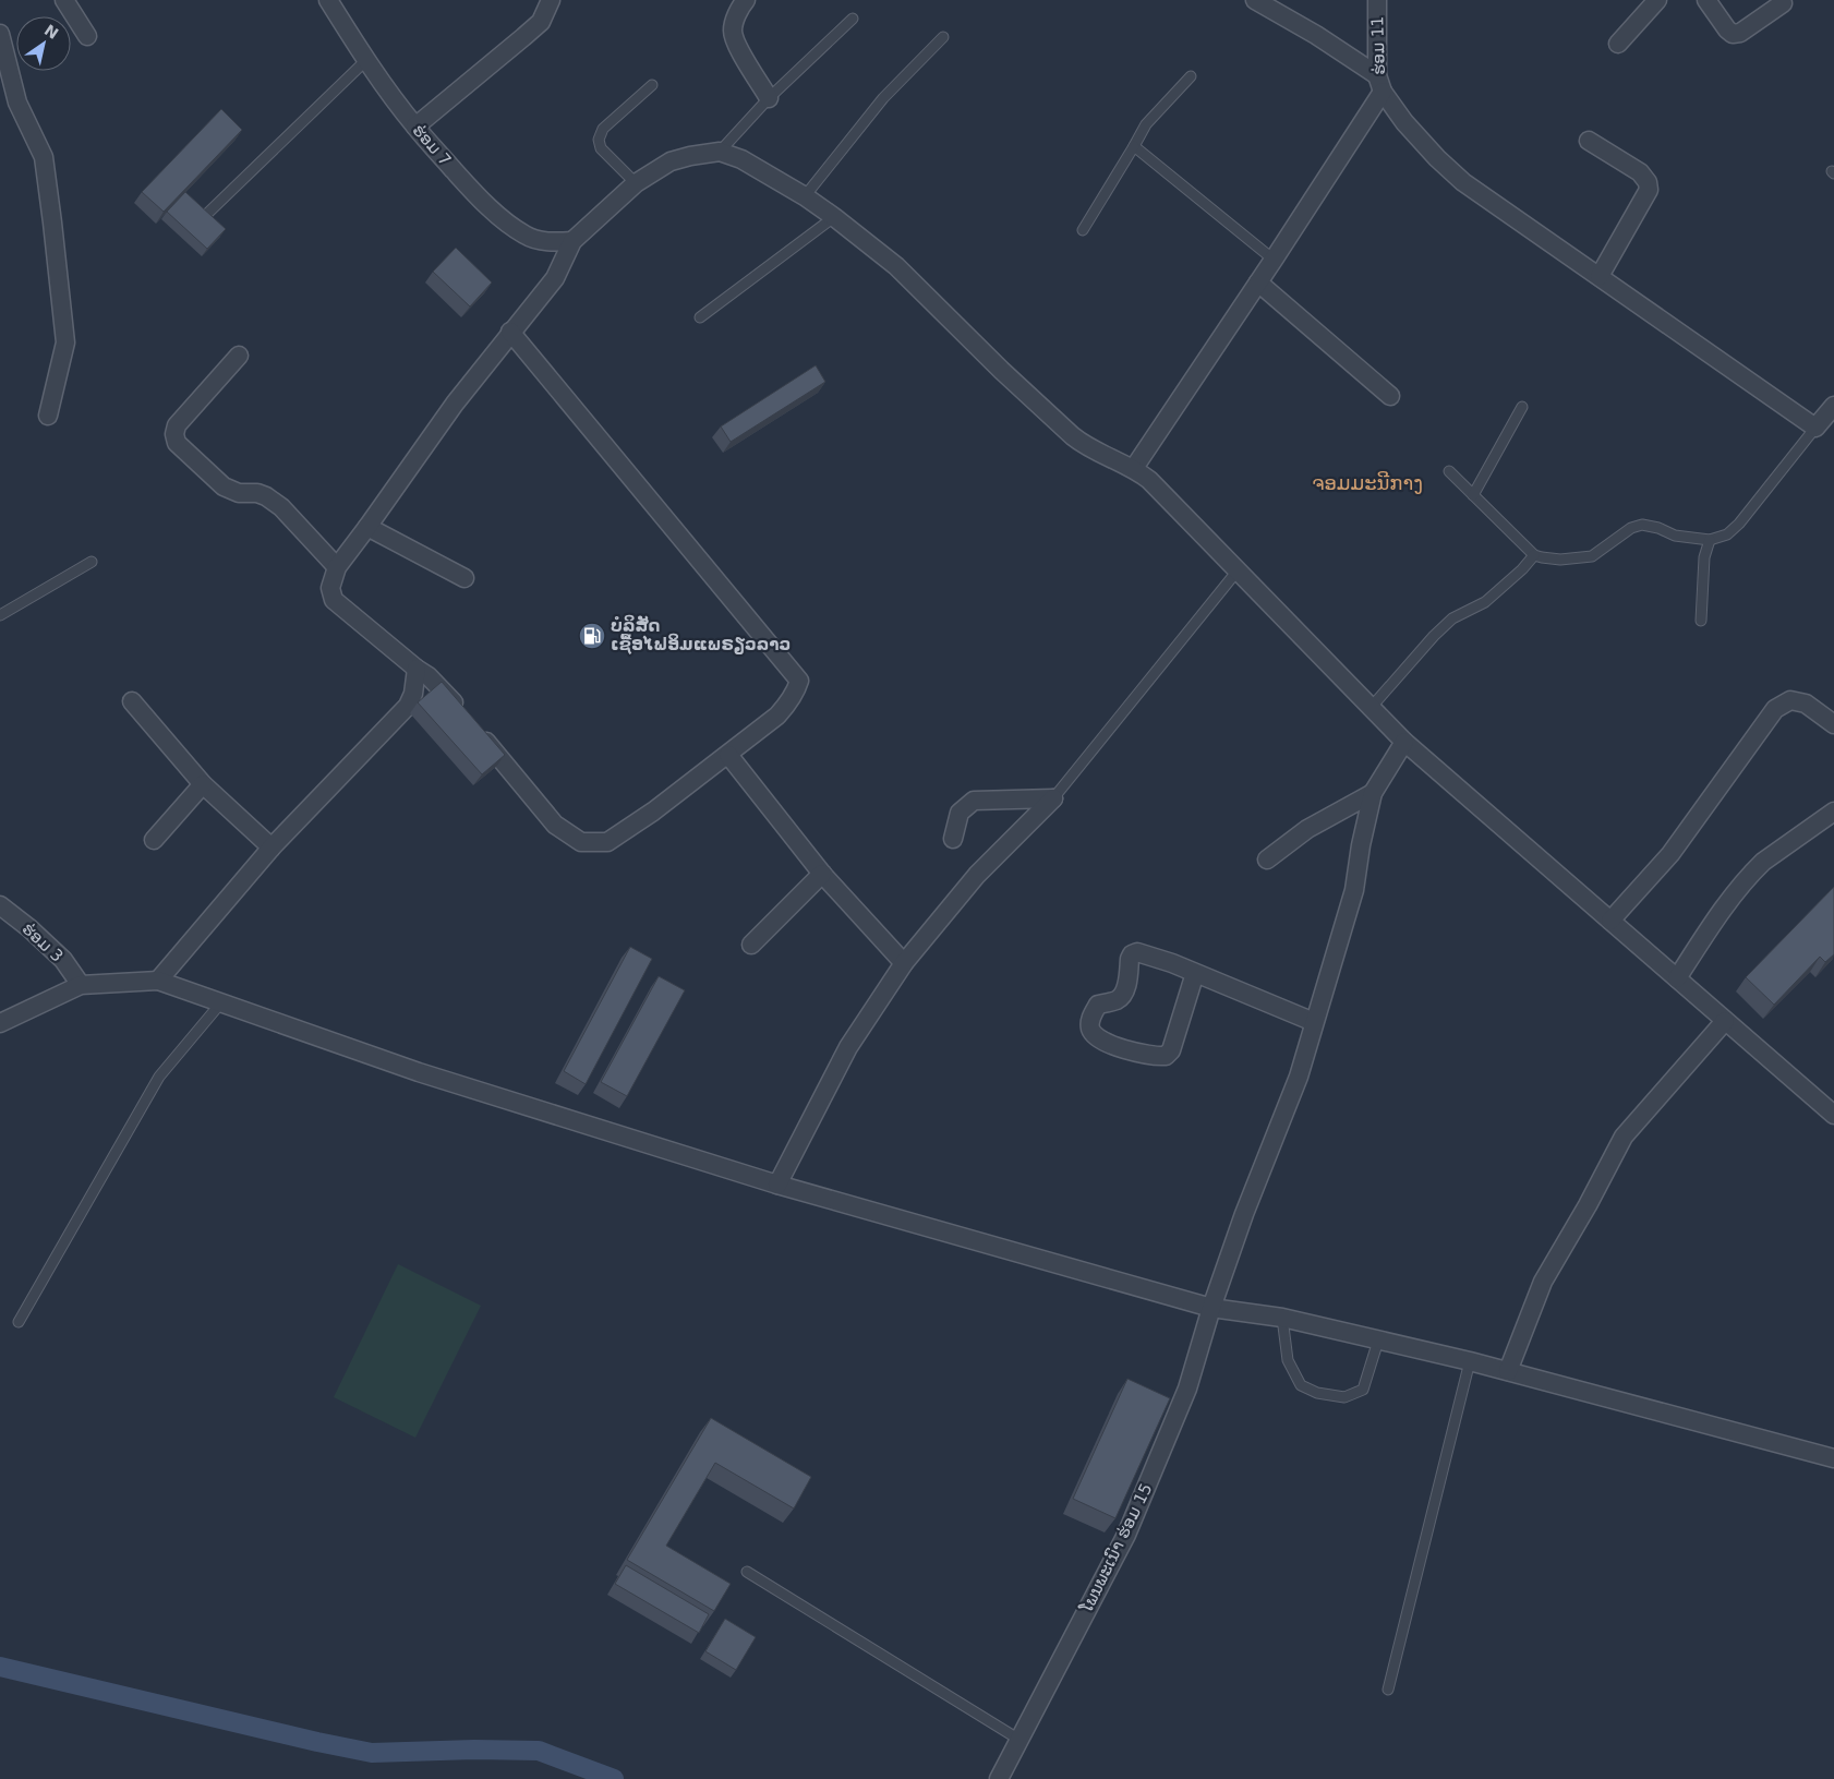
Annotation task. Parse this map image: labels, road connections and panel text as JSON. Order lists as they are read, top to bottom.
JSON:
{
  "streets": {
    "street": [
      "ຮ່ອມ 11",
      "ຮ່ອມ 7",
      "ຮ່ອມ 3",
      "ໂພນພະເນົາ ຮ່ອມ 15"
    ]
  },
  "districts": ["ຈອມມະນີກາງ"],
  "places": {
    "fuel station": ["ບໍລິສັດ ເຊື້ອໄຟອິມແພຣຽວລາວ"]
  },
  "north": "top right"
}
